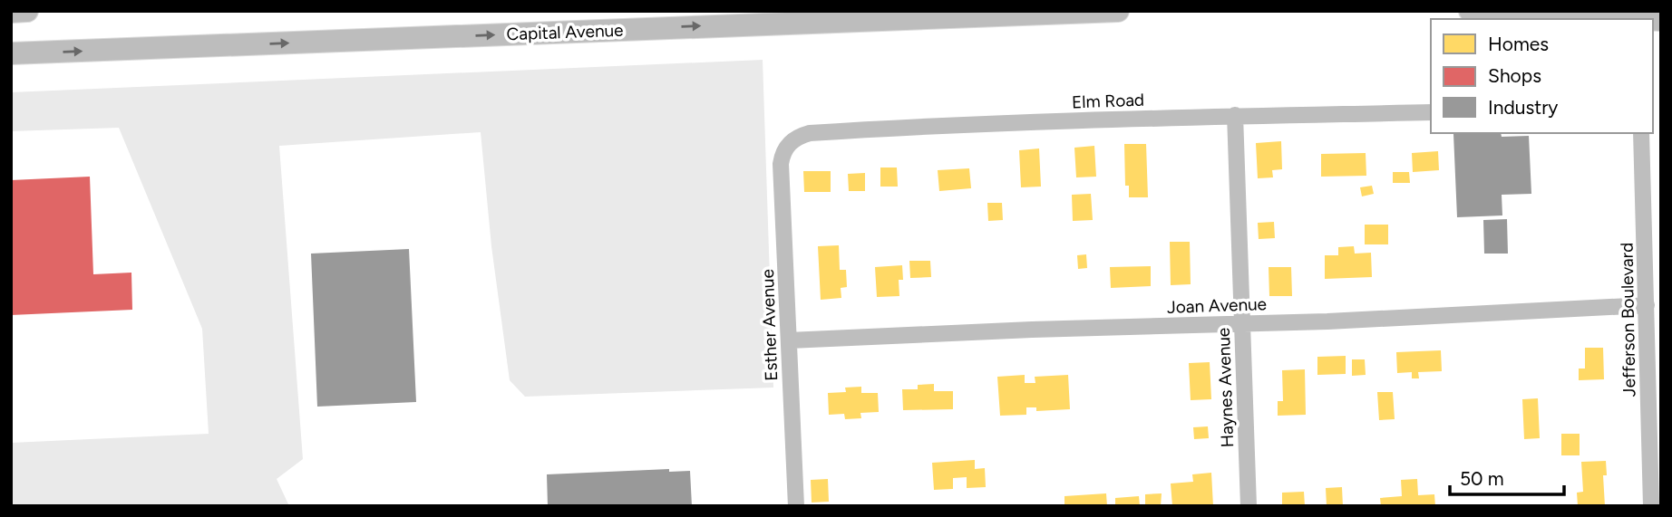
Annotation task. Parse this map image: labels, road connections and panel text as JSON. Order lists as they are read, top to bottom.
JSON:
{
  "streets": {
    "highway": ["Capital Avenue"],
    "street": [
      "Elm Road",
      "Joan Avenue",
      "Jefferson Boulevard",
      "Esther Avenue",
      "Haynes Avenue"
    ]
  },
  "crossings": [
    ["Elm Road", "Esther Avenue"],
    ["Elm Road", "Haynes Avenue"],
    ["Joan Avenue", "Jefferson Boulevard"],
    ["Joan Avenue", "Esther Avenue"],
    ["Joan Avenue", "Haynes Avenue"]
  ],
  "one_way": ["Capital Avenue"],
  "legend": ["Homes", "Shops", "Industry"],
  "scale_bar": "50 m"
}
